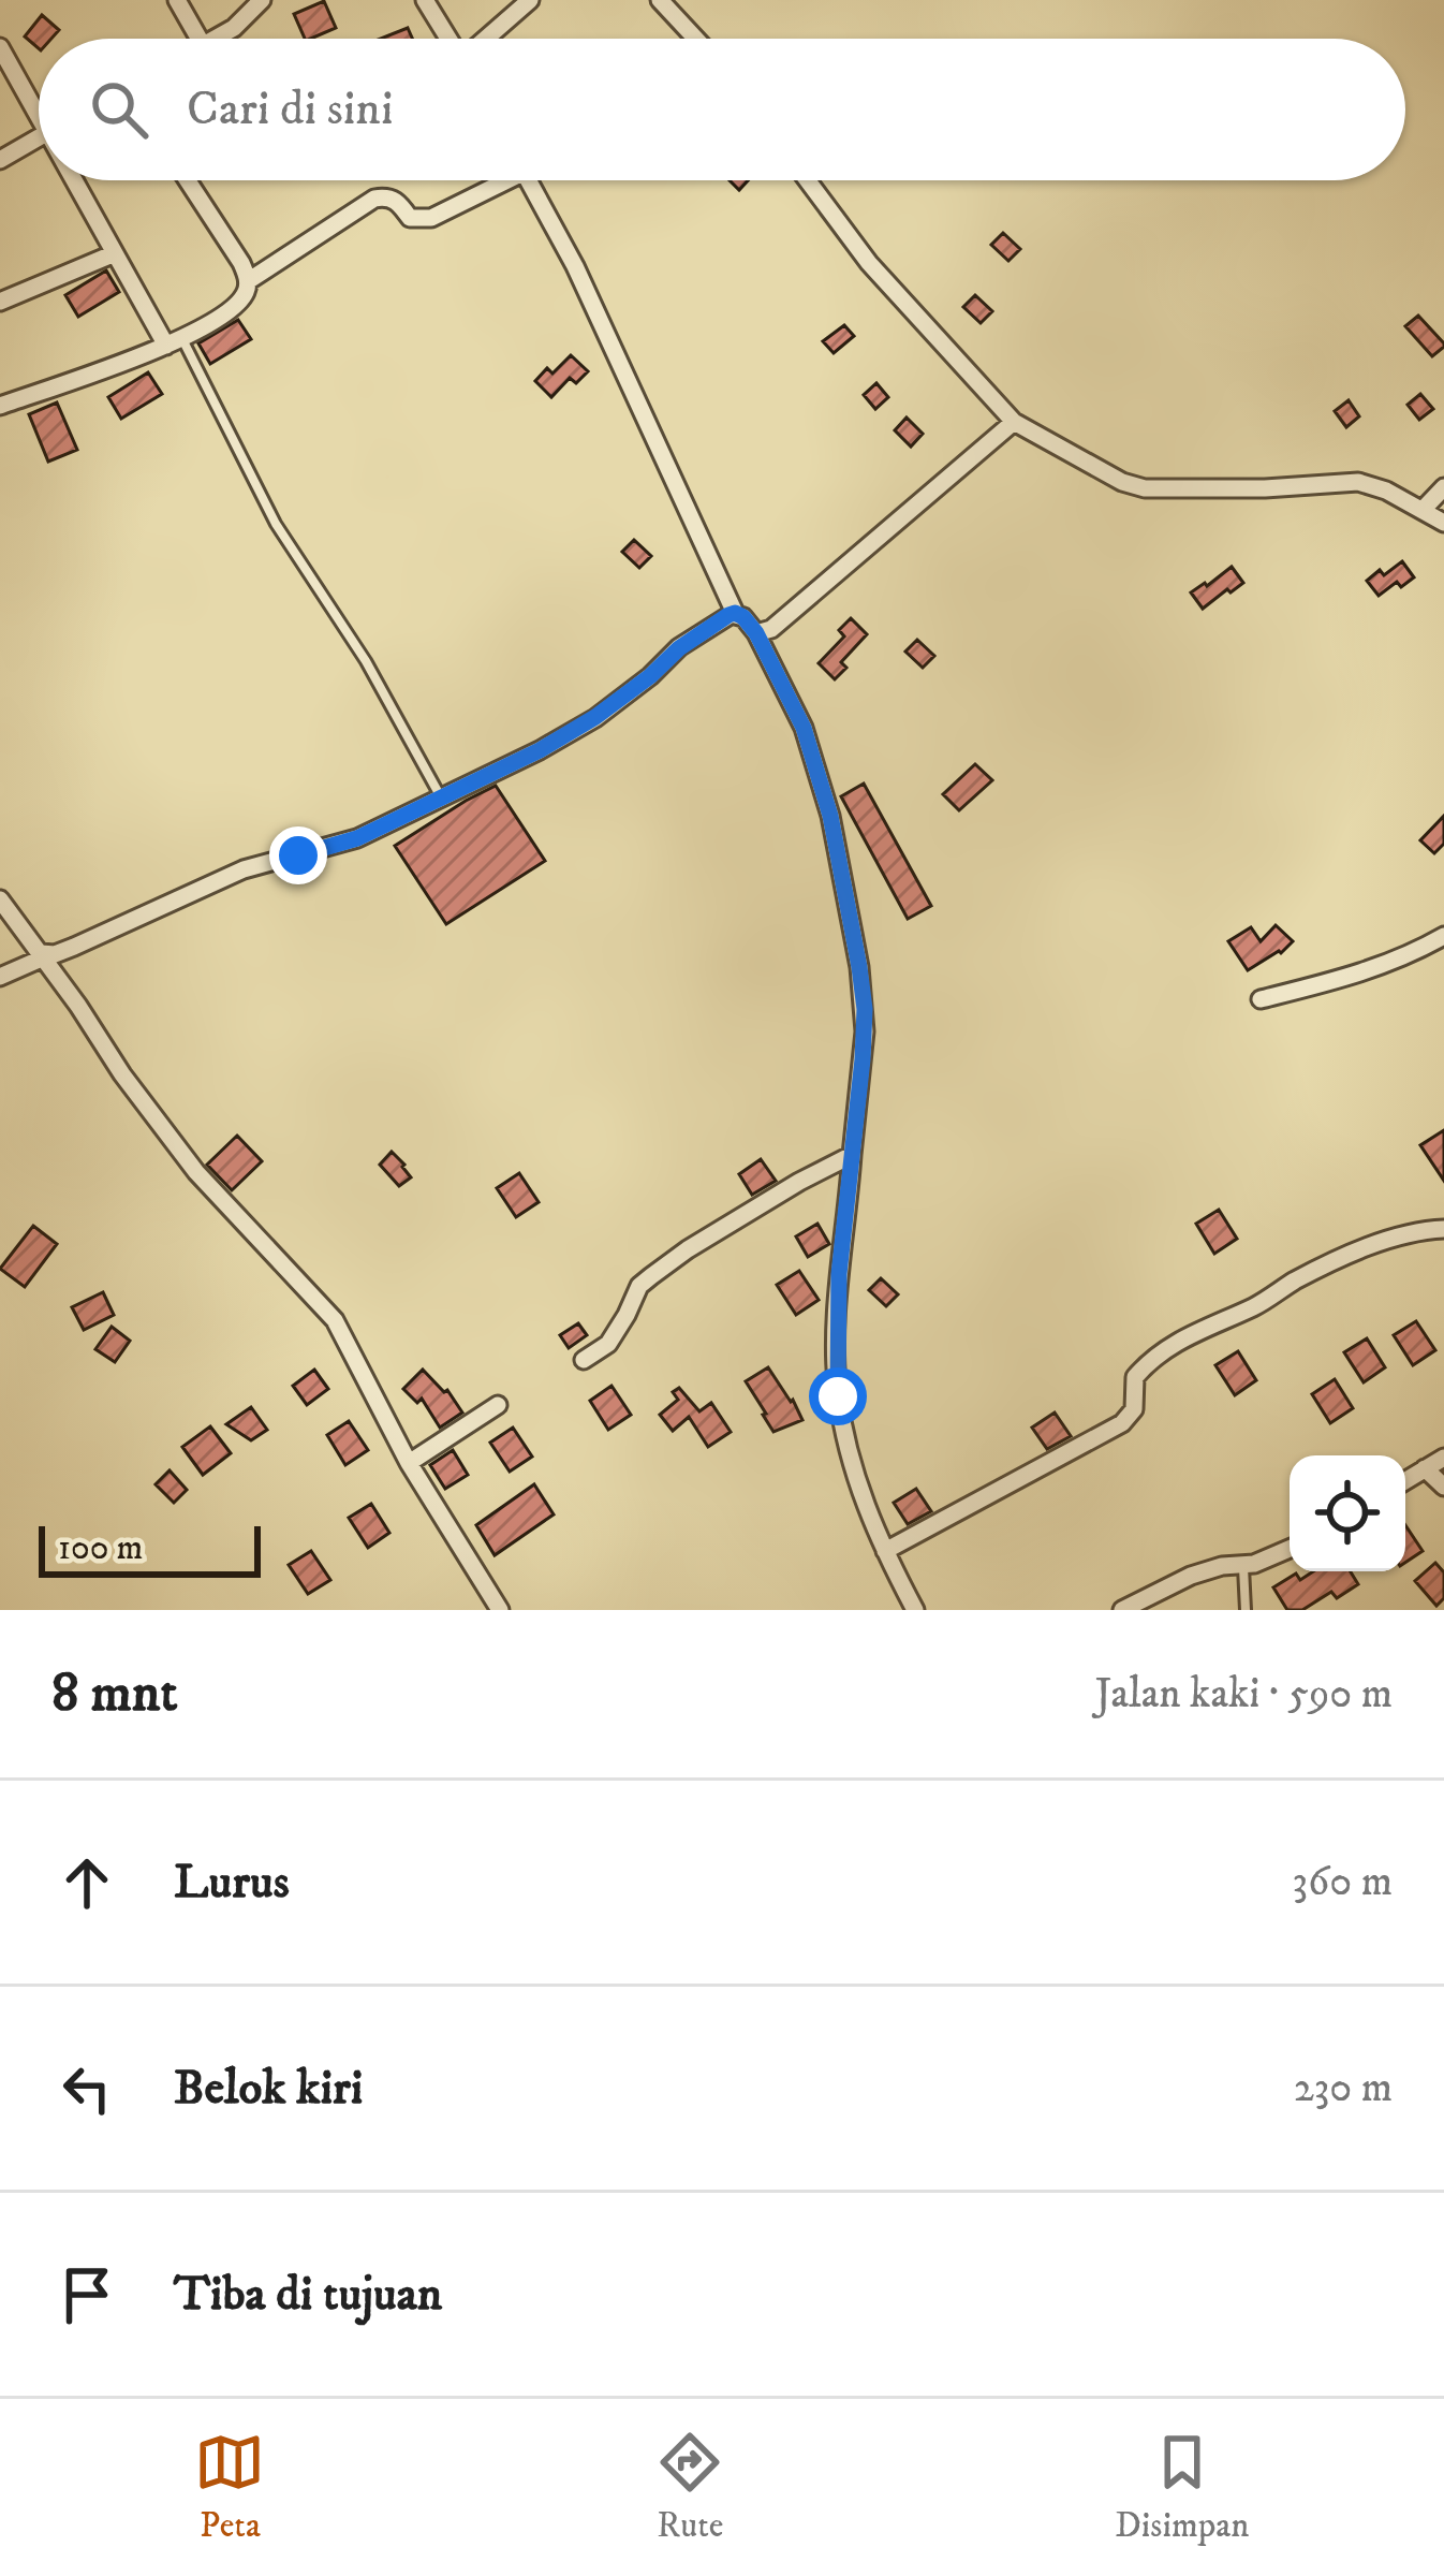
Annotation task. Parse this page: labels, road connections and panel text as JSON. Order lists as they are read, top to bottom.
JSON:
{
  "scale_bar": "100 m",
  "page": {
    "search": "Cari di sini",
    "scale": "100 m",
    "heading": ["8 mnt", "Jalan kaki · 590 m"],
    "list": [
      ["Lurus", "360 m"],
      ["Belok kiri", "230 m"],
      "Tiba di tujuan"
    ],
    "nav": ["Peta", "Rute", "Disimpan"]
  }
}
